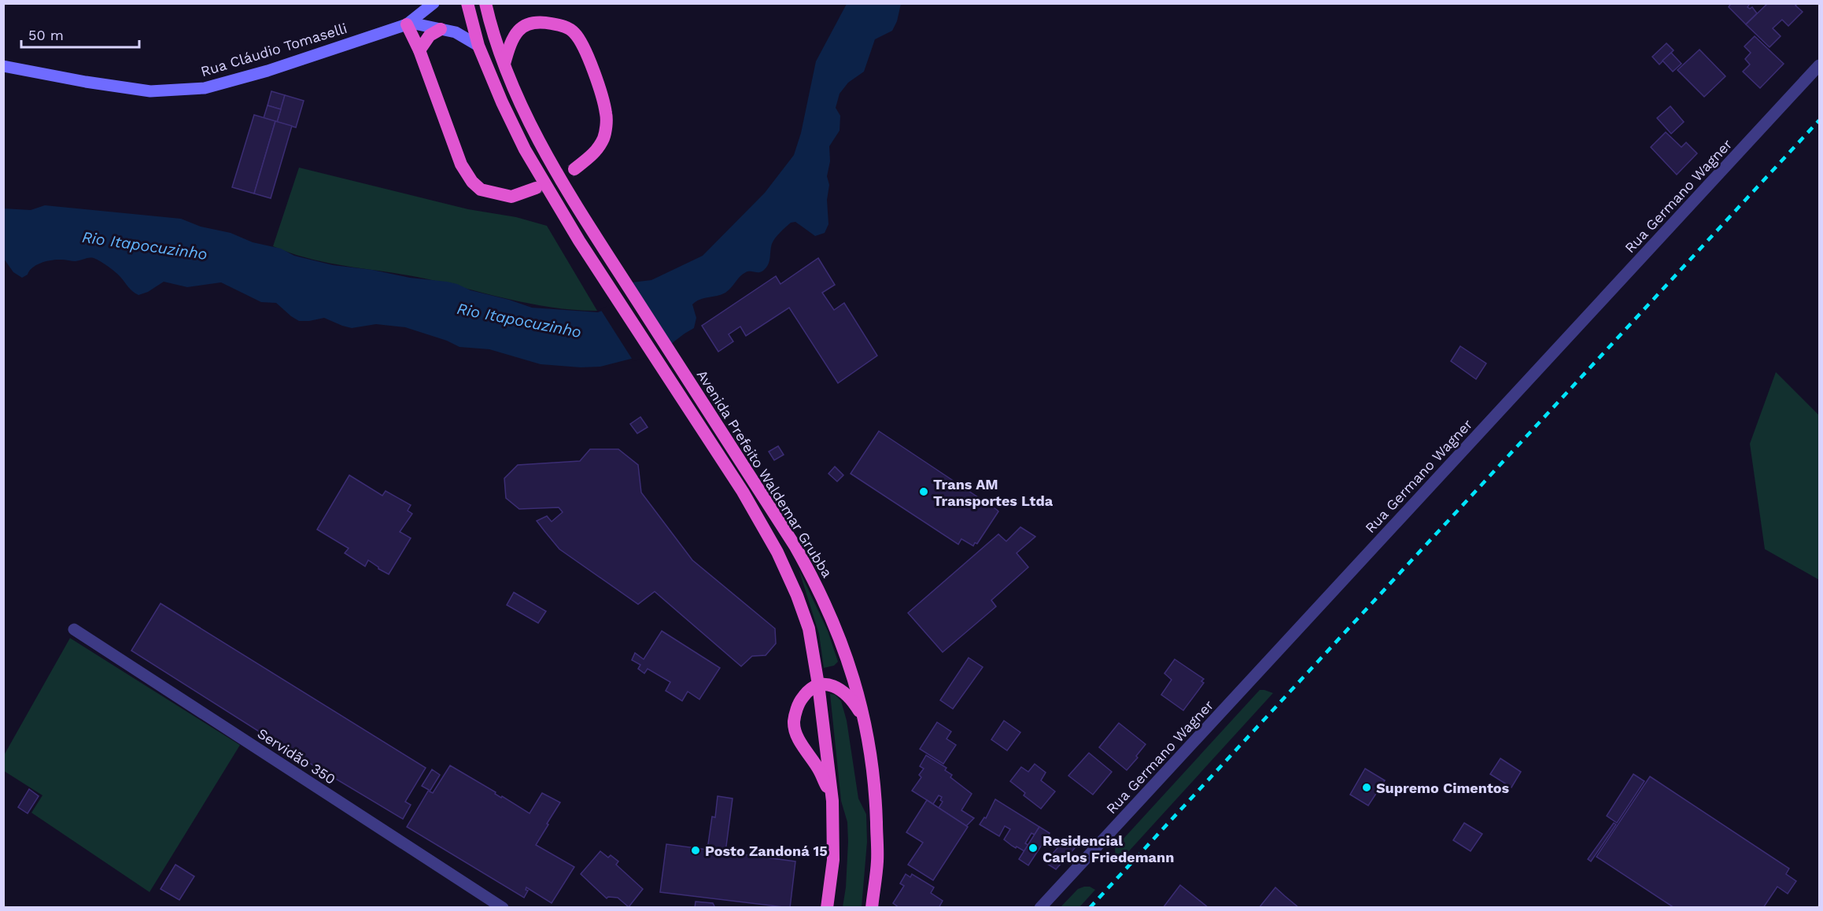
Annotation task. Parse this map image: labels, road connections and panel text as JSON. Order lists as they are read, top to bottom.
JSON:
{
  "streets": {
    "highway": ["Avenida Prefeito Waldemar Grubba"],
    "main road": ["Rua Cláudio Tomaselli"],
    "street": ["Rua Germano Wagner", "Servidão 350"]
  },
  "water": ["Rio Itapocuzinho"],
  "places": [
    "Trans AM Transportes Ltda",
    "Supremo Cimentos",
    "Residencial Carlos Friedemann",
    "Posto Zandoná 15"
  ],
  "scale_bar": "50 m"
}
